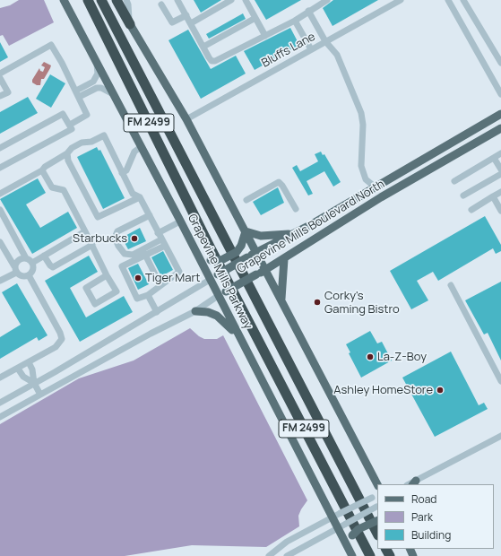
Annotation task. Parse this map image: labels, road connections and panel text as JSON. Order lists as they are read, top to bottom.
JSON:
{
  "streets": {
    "highway": ["FM 2499", "Grapevine Mills Parkway"],
    "main road": ["Grapevine Mills Boulevard North"],
    "street": ["Bluffs Lane"]
  },
  "crossings": [
    ["Grapevine Mills Boulevard North", "Grapevine Mills Parkway"]
  ],
  "places": [
    "Starbucks",
    "Tiger Mart",
    "Corky's Gaming Bistro",
    "La-Z-Boy",
    "Ashley HomeStore"
  ],
  "legend": ["Road", "Park", "Building"]
}
